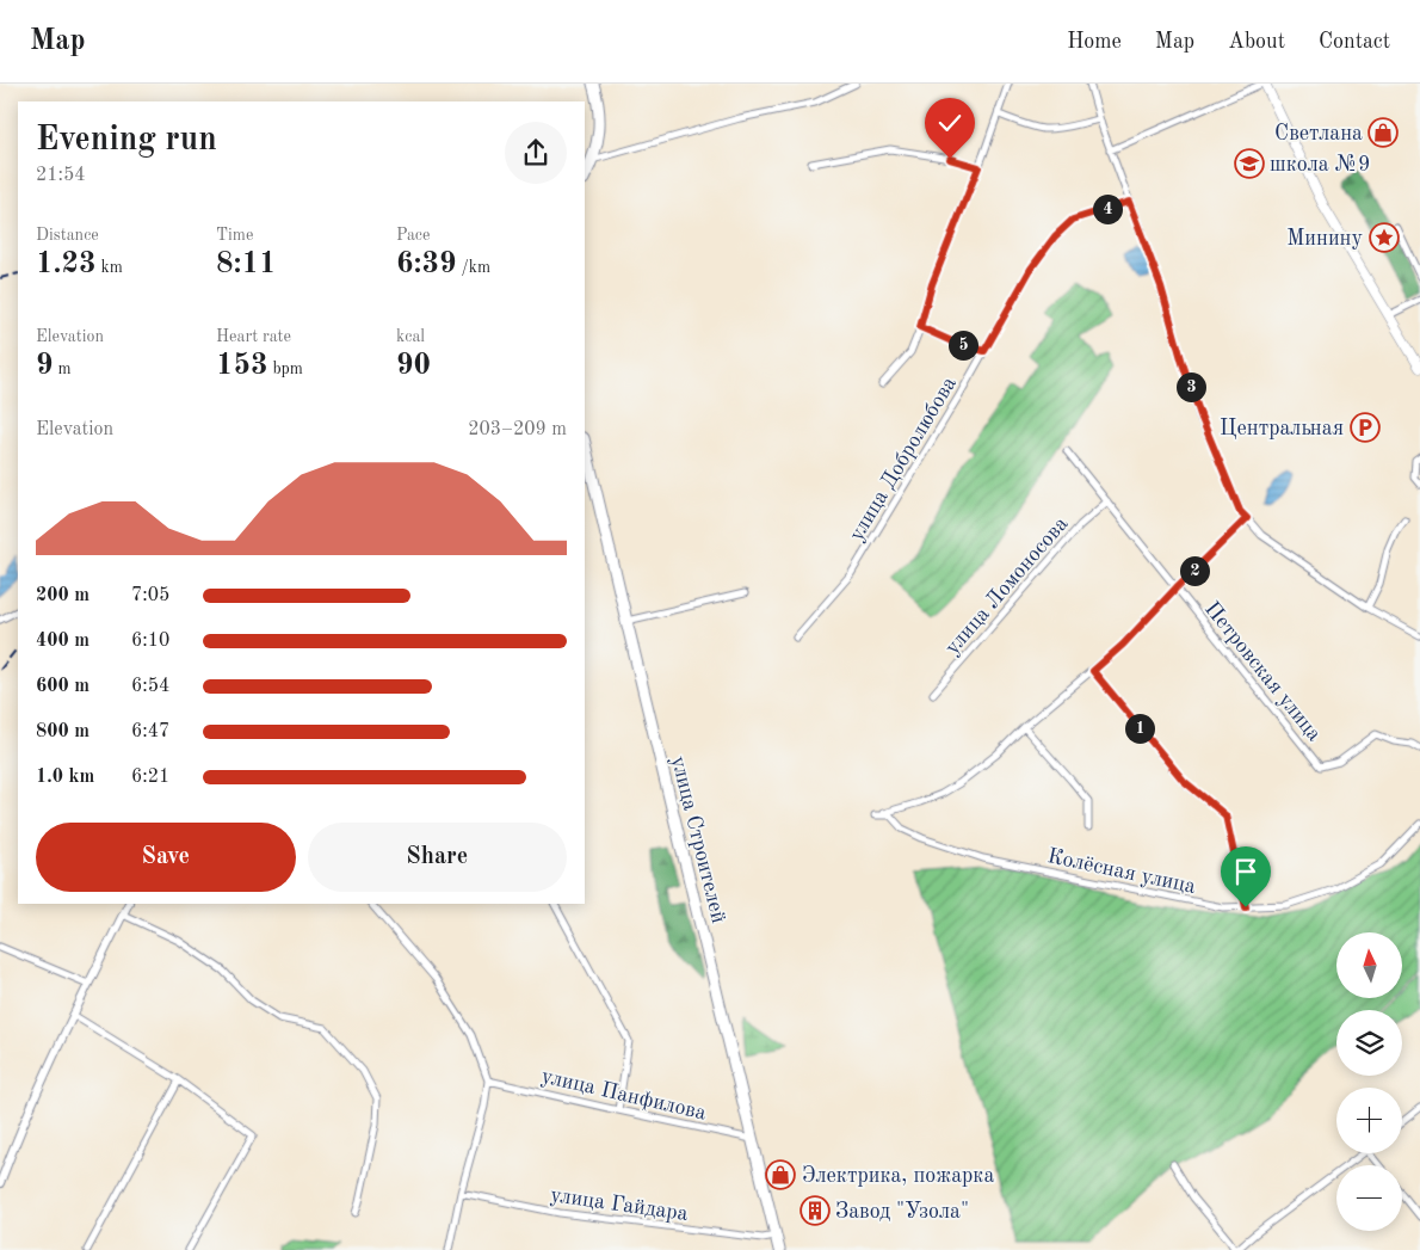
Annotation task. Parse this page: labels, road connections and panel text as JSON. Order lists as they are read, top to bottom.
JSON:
{
  "streets": {
    "main road": ["улица Строителей"],
    "street": [
      "улица Добролюбова",
      "улица Ломоносова",
      "Петровская улица",
      "Колёсная улица",
      "улица Панфилова",
      "улица Гайдара"
    ]
  },
  "crossings": [
    ["улица Ломоносова", "Петровская улица"],
    ["улица Строителей", "улица Панфилова"],
    ["улица Строителей", "улица Гайдара"]
  ],
  "places": {
    "shop": ["Светлана", "Электрика, пожарка"],
    "school or university": ["школа №9"],
    "place": ["Минину"],
    "parking": ["Центральная"],
    "building": ["Завод \"Узола\""]
  },
  "north": "top",
  "page": {
    "header": "Map",
    "nav": [
      "Home",
      "Map",
      "About",
      "Contact"
    ],
    "heading": ["Evening run", "21:54"],
    "pins": [
      "4",
      "5",
      "3",
      "2",
      "1"
    ],
    "stats": [
      ["Distance", "1.23 km"],
      ["Time", "8:11"],
      ["Pace", "6:39 /km"],
      ["Elevation", "9 m"],
      ["Heart rate", "153 bpm"],
      ["kcal", "90"]
    ],
    "chart": ["Elevation", "203–209 m"],
    "list": [
      {
        "name": "200 m",
        "note": "7:05"
      },
      {
        "name": "400 m",
        "note": "6:10"
      },
      {
        "name": "600 m",
        "note": "6:54"
      },
      {
        "name": "800 m",
        "note": "6:47"
      },
      {
        "name": "1.0 km",
        "note": "6:21"
      }
    ],
    "buttons": ["Save", "Share"],
    "map_buttons": ["+", "−"]
  }
}
